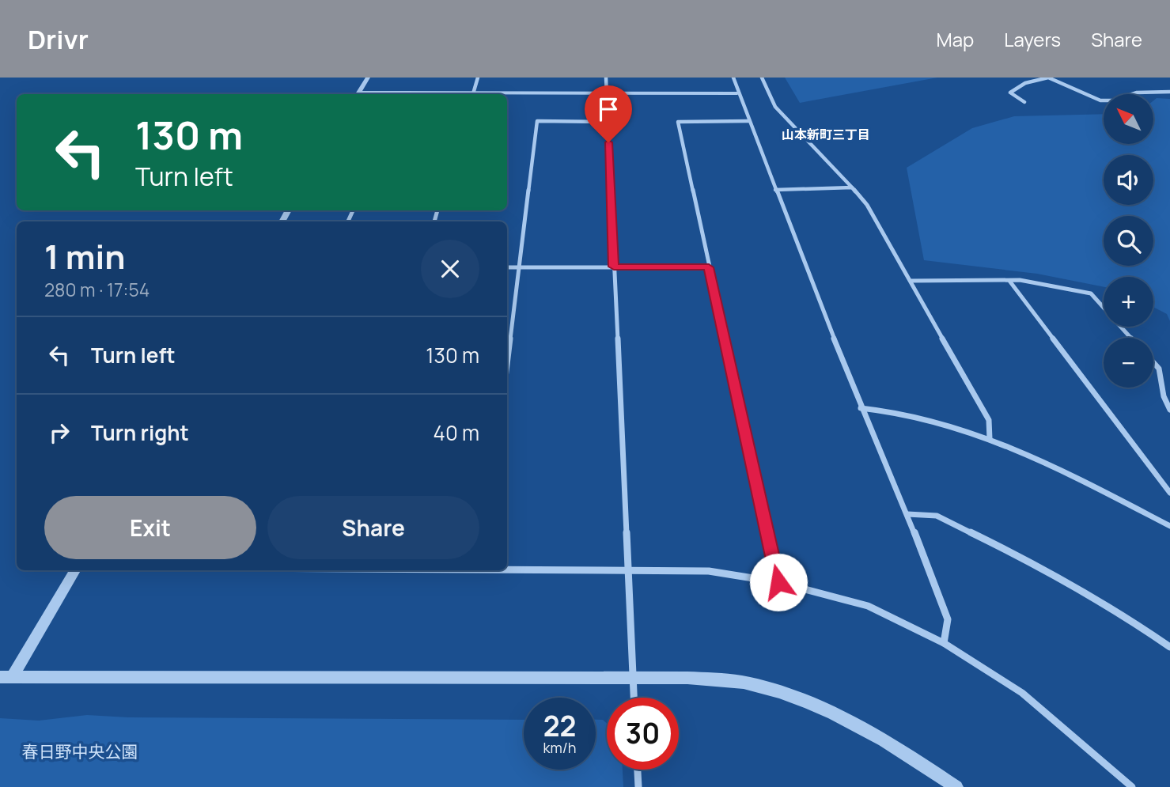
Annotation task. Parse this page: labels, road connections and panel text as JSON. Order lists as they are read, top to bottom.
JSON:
{
  "districts": ["山本新町三丁目"],
  "parks": ["春日野中央公園"],
  "north": "top left",
  "page": {
    "header": "Drivr",
    "nav": ["Map", "Layers", "Share"],
    "map_buttons": ["+", "−"],
    "turn": ["130 m", "Turn left"],
    "heading": ["1 min", "280 m · 17:54"],
    "list": [
      {
        "name": "Turn left",
        "value": "130 m"
      },
      {
        "name": "Turn right",
        "value": "40 m"
      }
    ],
    "buttons": ["Exit", "Share"],
    "speed": "22 km/h",
    "limit": "30"
  }
}
